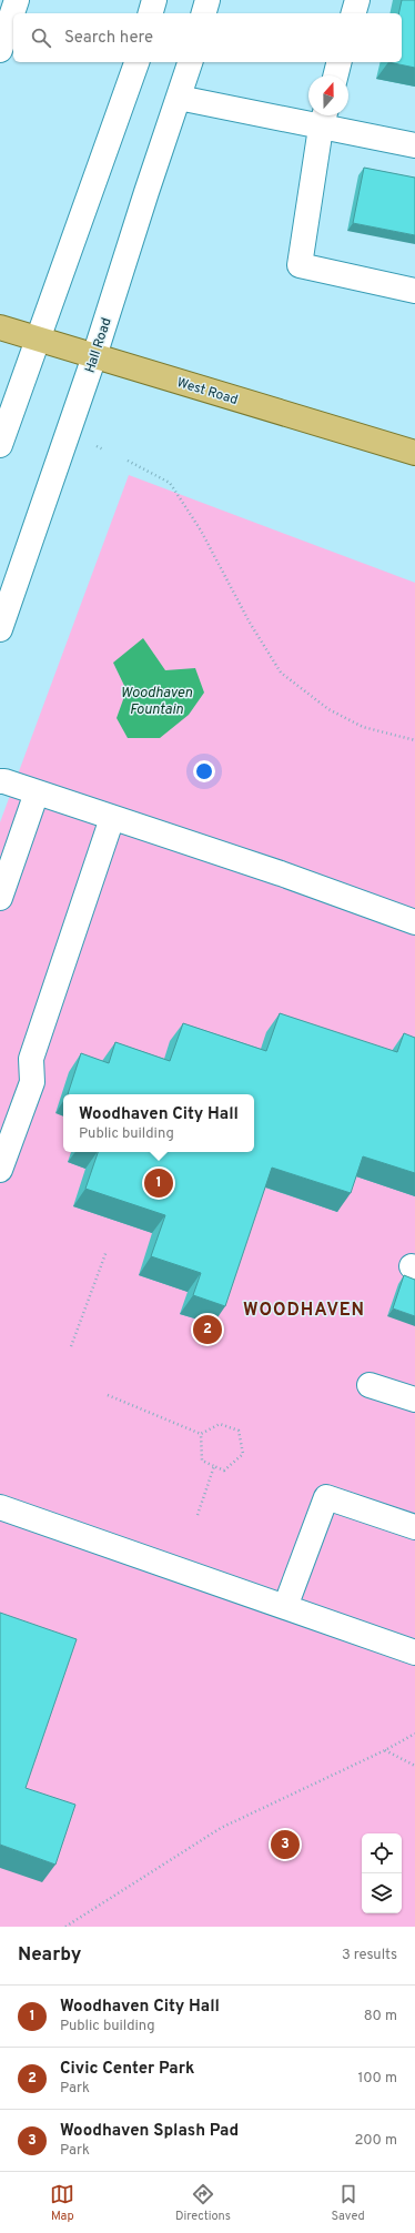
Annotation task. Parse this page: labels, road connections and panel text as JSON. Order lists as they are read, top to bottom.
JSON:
{
  "streets": {
    "main road": ["West Road"],
    "street": ["Hall Road"]
  },
  "crossings": [
    ["Hall Road", "West Road"]
  ],
  "districts": ["WOODHAVEN"],
  "water": ["Woodhaven Fountain"],
  "north": "top",
  "page": {
    "search": "Search here",
    "popup": ["Woodhaven City Hall", "Public building"],
    "pins": ["1", "2", "3"],
    "heading": ["Nearby", "3 results"],
    "list": [
      {
        "mark": "1",
        "name": "Woodhaven City Hall",
        "note": "Public building",
        "value": "80 m"
      },
      {
        "mark": "2",
        "name": "Civic Center Park",
        "note": "Park",
        "value": "100 m"
      },
      {
        "mark": "3",
        "name": "Woodhaven Splash Pad",
        "note": "Park",
        "value": "200 m"
      }
    ],
    "nav": ["Map", "Directions", "Saved"]
  }
}
